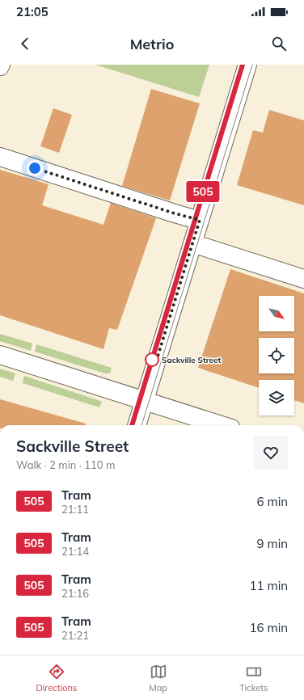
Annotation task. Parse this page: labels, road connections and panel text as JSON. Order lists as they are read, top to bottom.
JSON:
{
  "places": ["Sackville Street"],
  "lines": ["tram line 505"],
  "north": "bottom right",
  "page": {
    "status": "21:05",
    "header": "Metrio",
    "on_map": "505",
    "heading": ["Sackville Street", "Walk · 2 min · 110 m"],
    "list": [
      {
        "mark": "505",
        "name": "Tram",
        "note": "21:11",
        "value": "6 min"
      },
      {
        "mark": "505",
        "name": "Tram",
        "note": "21:14",
        "value": "9 min"
      },
      {
        "mark": "505",
        "name": "Tram",
        "note": "21:16",
        "value": "11 min"
      },
      {
        "mark": "505",
        "name": "Tram",
        "note": "21:21",
        "value": "16 min"
      }
    ],
    "tabs": ["Directions", "Map", "Tickets"]
  }
}
